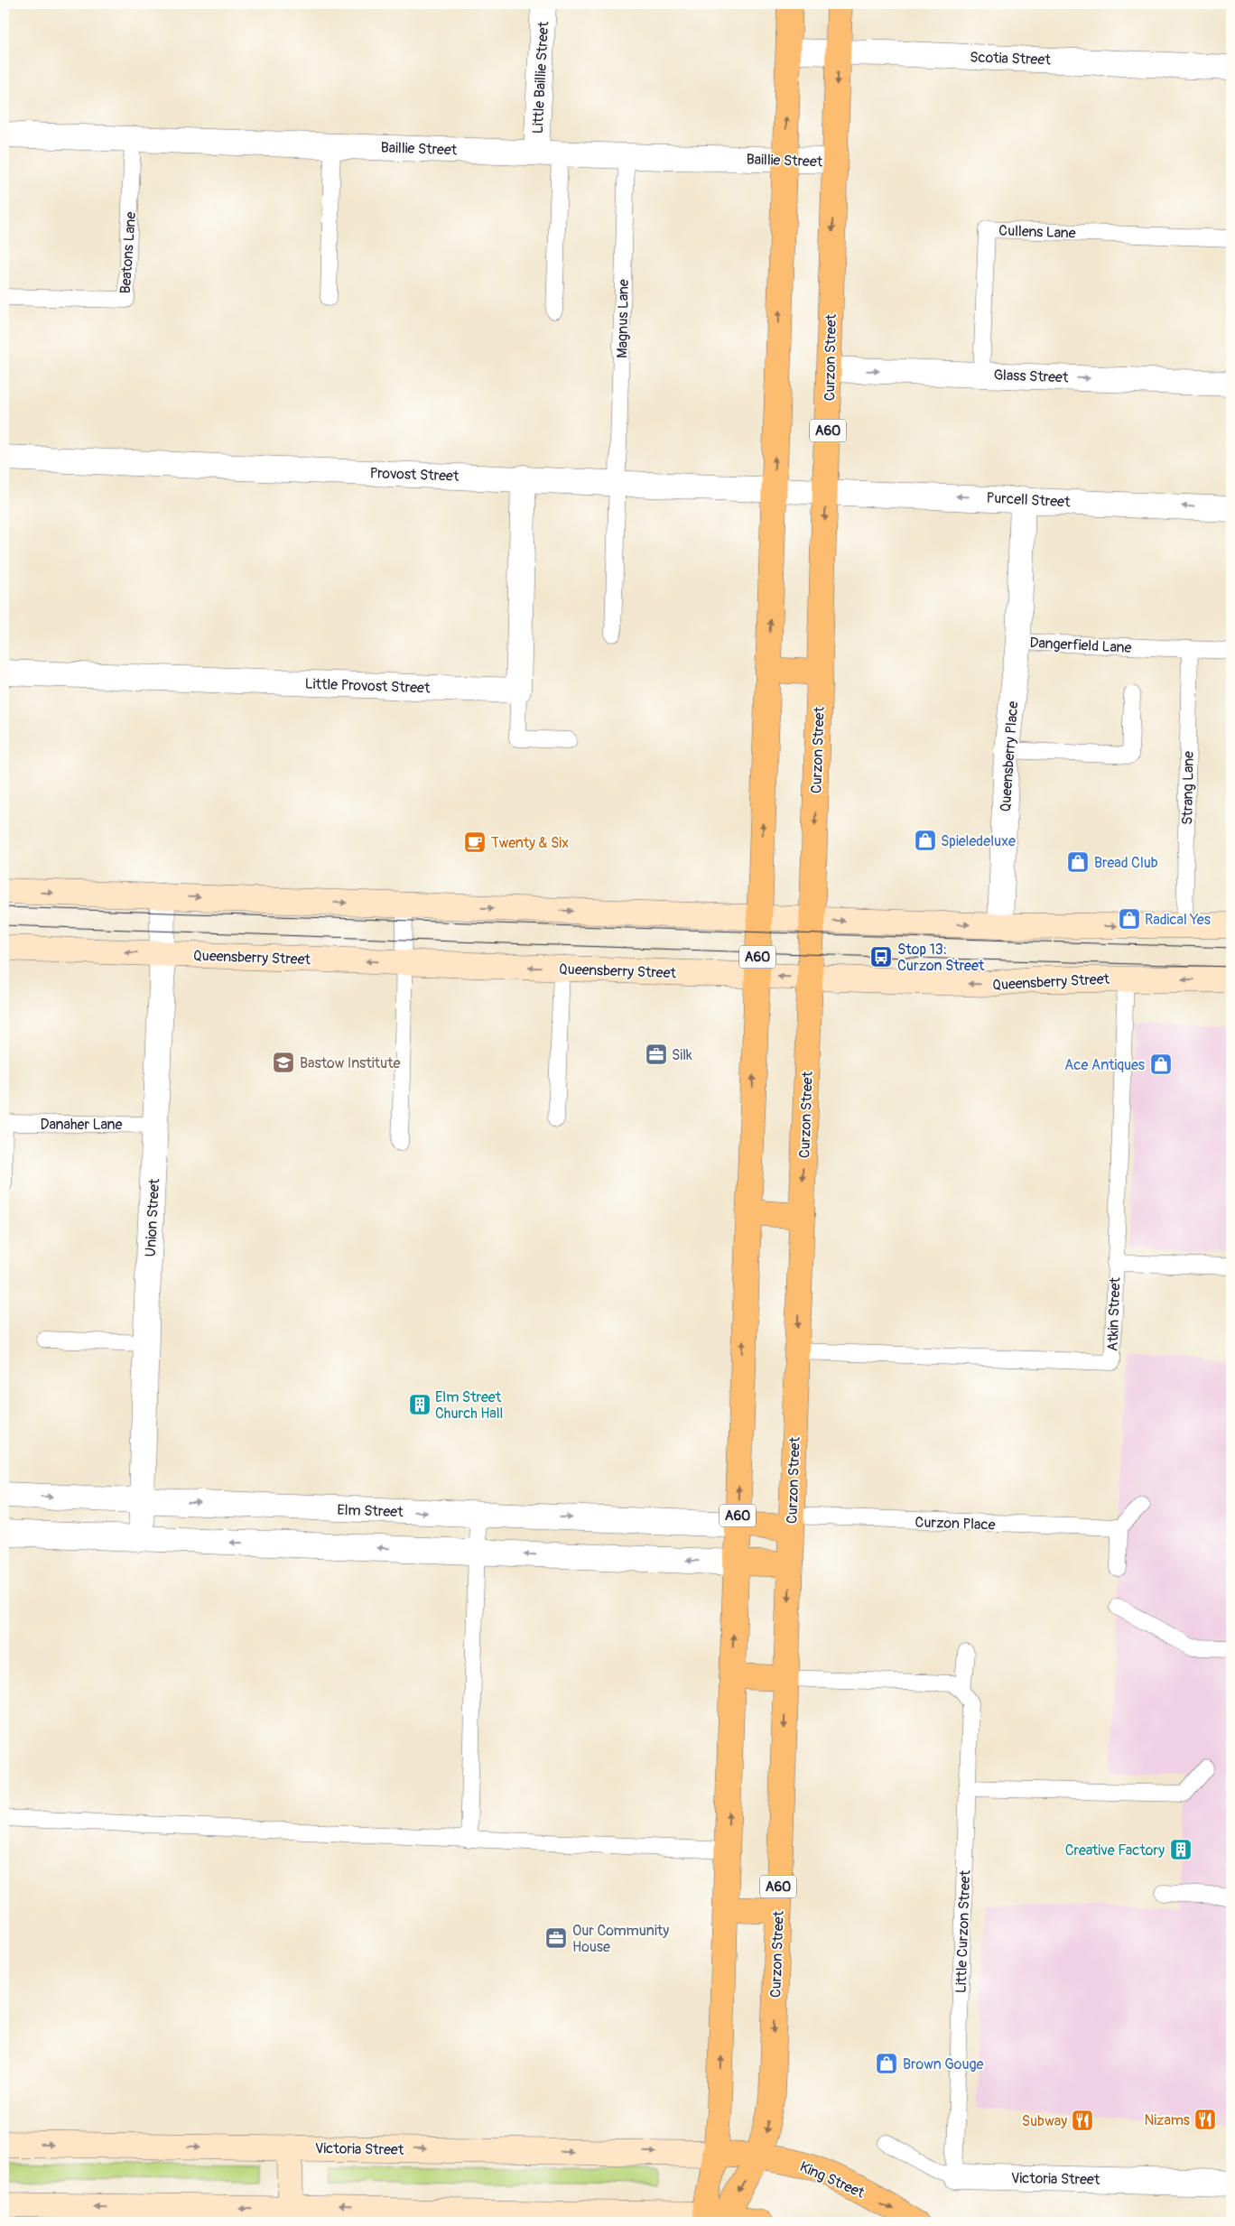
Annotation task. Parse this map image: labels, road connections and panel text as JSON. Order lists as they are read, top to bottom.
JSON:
{
  "streets": {
    "highway": ["Curzon Street", "A60", "King Street"],
    "street": [
      "Scotia Street",
      "Little Baillie Street",
      "Baillie Street",
      "Glass Street",
      "Provost Street",
      "Purcell Street",
      "Dangerfield Lane",
      "Little Provost Street",
      "Queensberry Place",
      "Queensberry Street",
      "Union Street",
      "Elm Street",
      "Victoria Street"
    ],
    "lane": [
      "Cullens Lane",
      "Beatons Lane",
      "Magnus Lane",
      "Strang Lane",
      "Danaher Lane",
      "Atkin Street",
      "Curzon Place",
      "Little Curzon Street"
    ]
  },
  "crossings": [
    ["Scotia Street", "Curzon Street"],
    ["Scotia Street", "A60"],
    ["Little Baillie Street", "Baillie Street"],
    ["Baillie Street", "Beatons Lane"],
    ["Baillie Street", "Magnus Lane"],
    ["Baillie Street", "Curzon Street"],
    ["Baillie Street", "A60"],
    ["Cullens Lane", "Glass Street"],
    ["Magnus Lane", "Provost Street"],
    ["Curzon Street", "Glass Street"],
    ["Curzon Street", "A60"],
    ["Curzon Street", "Provost Street"],
    ["Curzon Street", "Purcell Street"],
    ["Curzon Street", "Queensberry Street"],
    ["Curzon Street", "Atkin Street"],
    ["Curzon Street", "Curzon Place"],
    ["Curzon Street", "King Street"],
    ["A60", "Provost Street"],
    ["A60", "Queensberry Street"],
    ["A60", "Elm Street"],
    ["A60", "Victoria Street"],
    ["A60", "King Street"],
    ["Provost Street", "Purcell Street"],
    ["Purcell Street", "Dangerfield Lane"],
    ["Dangerfield Lane", "Queensberry Place"],
    ["Dangerfield Lane", "Strang Lane"],
    ["Queensberry Street", "Union Street"],
    ["Queensberry Street", "Atkin Street"],
    ["Danaher Lane", "Union Street"],
    ["Union Street", "Elm Street"],
    ["Little Curzon Street", "Victoria Street"],
    ["Victoria Street", "King Street"]
  ],
  "one_way": [
    "Glass Street",
    "Purcell Street",
    "Victoria Street",
    "King Street"
  ],
  "places": {
    "shop": [
      "Spieledeluxe",
      "Bread Club",
      "Radical Yes",
      "Ace Antiques",
      "Brown Gouge"
    ],
    "cafe": ["Twenty & Six"],
    "bus stop": ["Stop 13: Curzon Street"],
    "office": ["Silk", "Our Community House"],
    "school or university": ["Bastow Institute"],
    "building": ["Elm Street Church Hall", "Creative Factory"],
    "restaurant": ["Nizams", "Subway"]
  }
}
